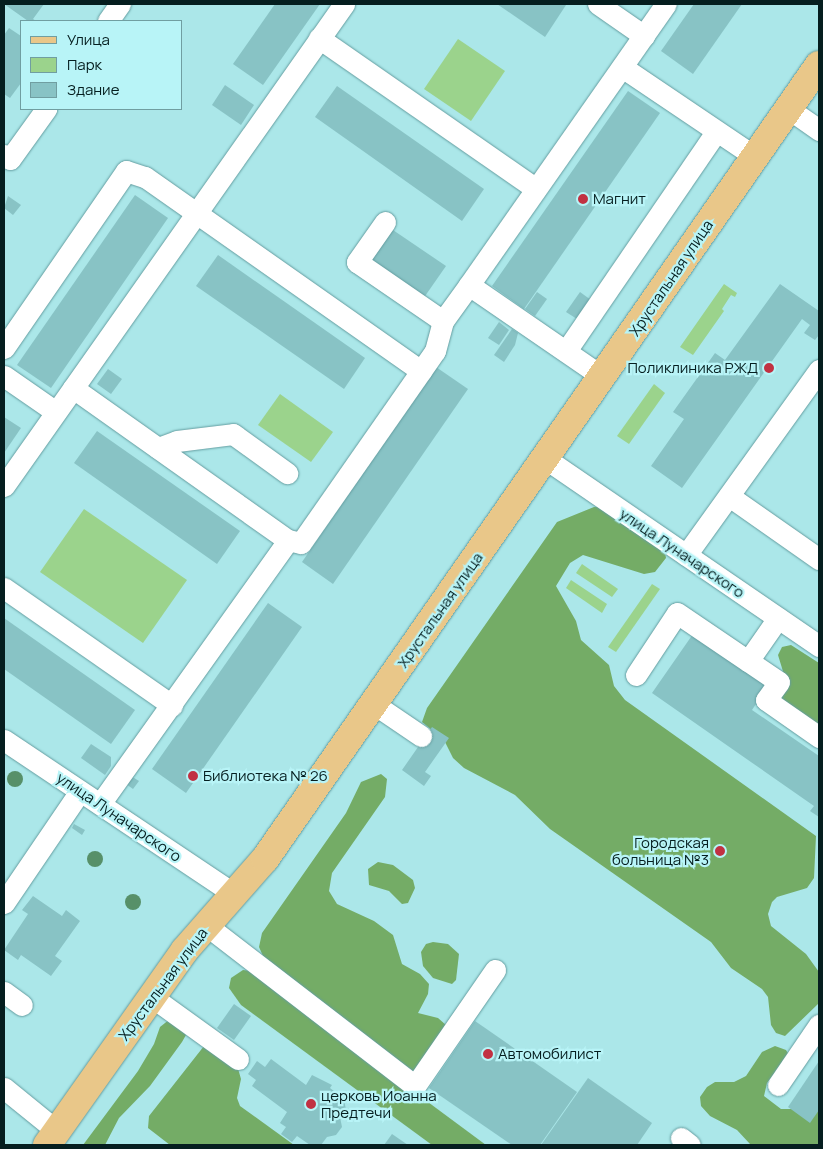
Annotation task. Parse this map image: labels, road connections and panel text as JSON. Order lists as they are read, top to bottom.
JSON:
{
  "streets": {
    "main road": ["Хрустальная улица"],
    "street": ["улица Луначарского"]
  },
  "crossings": [
    ["Хрустальная улица", "улица Луначарского"]
  ],
  "places": [
    "Магнит",
    "Поликлиника РЖД",
    "Библиотека № 26",
    "Городская больница №3",
    "Автомобилист",
    "церковь Иоанна Предтечи"
  ],
  "legend": ["Улица", "Парк", "Здание"]
}
